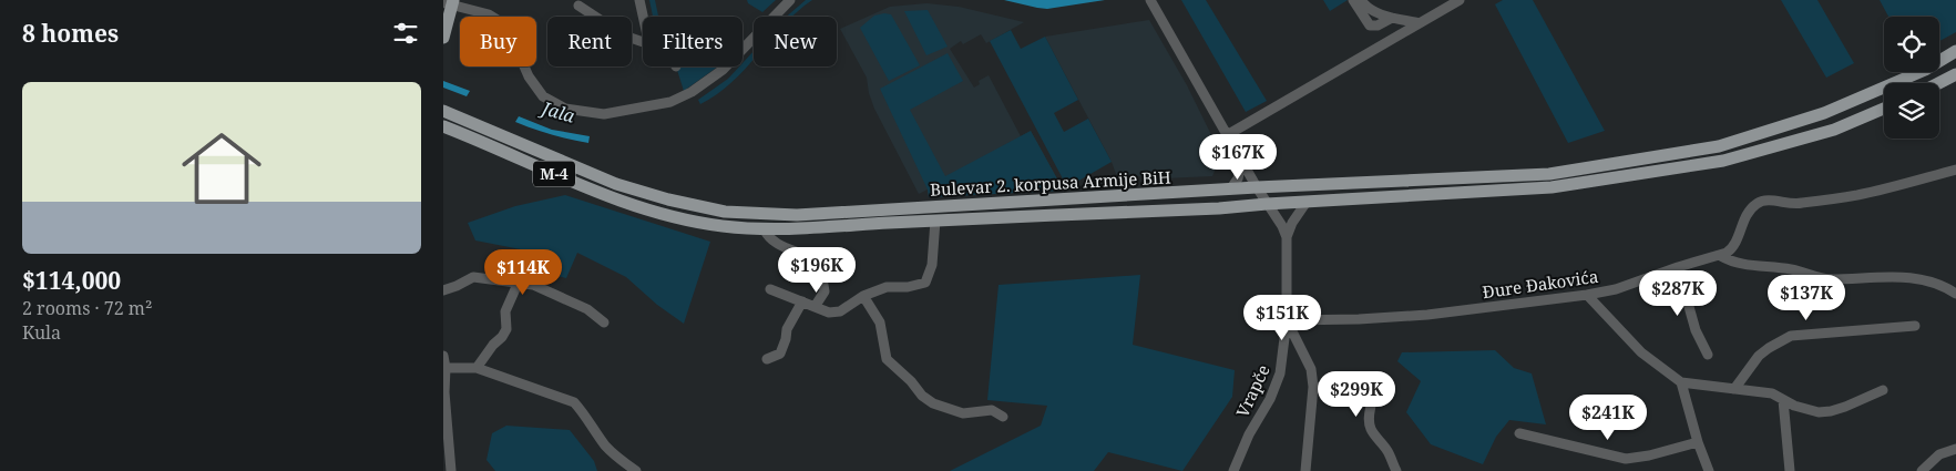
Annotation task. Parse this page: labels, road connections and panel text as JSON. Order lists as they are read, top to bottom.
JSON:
{
  "streets": {
    "main road": ["M-4", "Bulevar 2. korpusa Armije BiH"],
    "street": ["Đure Đakovića", "Vrapče"]
  },
  "crossings": [
    ["Đure Đakovića", "Vrapče"]
  ],
  "water": ["Jala"],
  "page": {
    "heading": "8 homes",
    "chip": [
      "Buy",
      "Rent",
      "Filters",
      "New"
    ],
    "list": [
      {
        "name": "$114,000",
        "note": "2 rooms · 72 m² · Kula"
      }
    ],
    "price": [
      "$167K",
      "$196K",
      "$114K",
      "$287K",
      "$137K",
      "$151K",
      "$299K",
      "$241K"
    ]
  }
}
